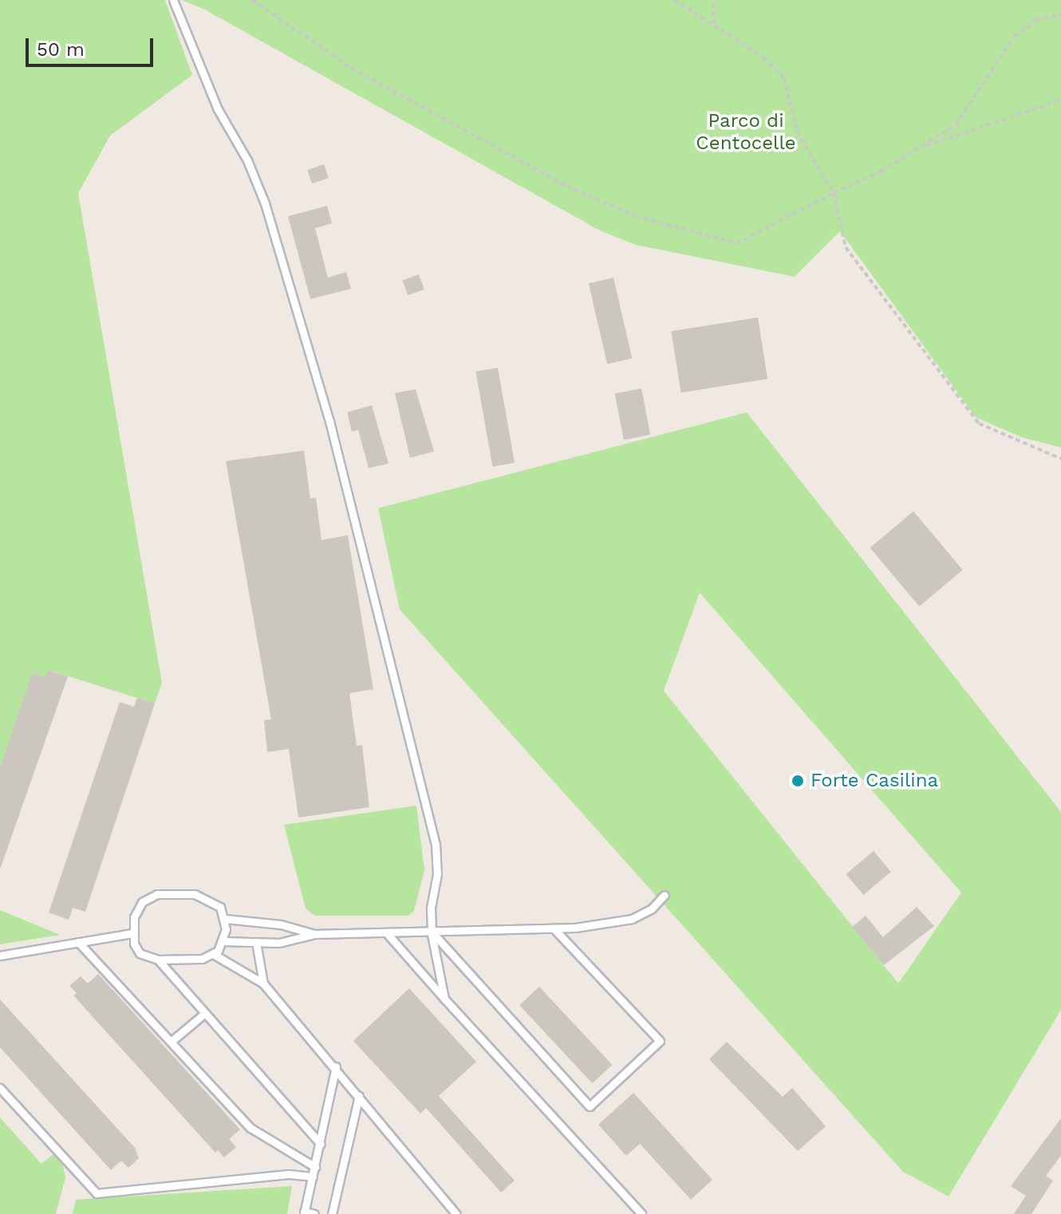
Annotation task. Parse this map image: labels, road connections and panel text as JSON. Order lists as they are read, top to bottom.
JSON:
{
  "parks": ["Parco di Centocelle"],
  "places": ["Forte Casilina"],
  "scale_bar": "50 m"
}
